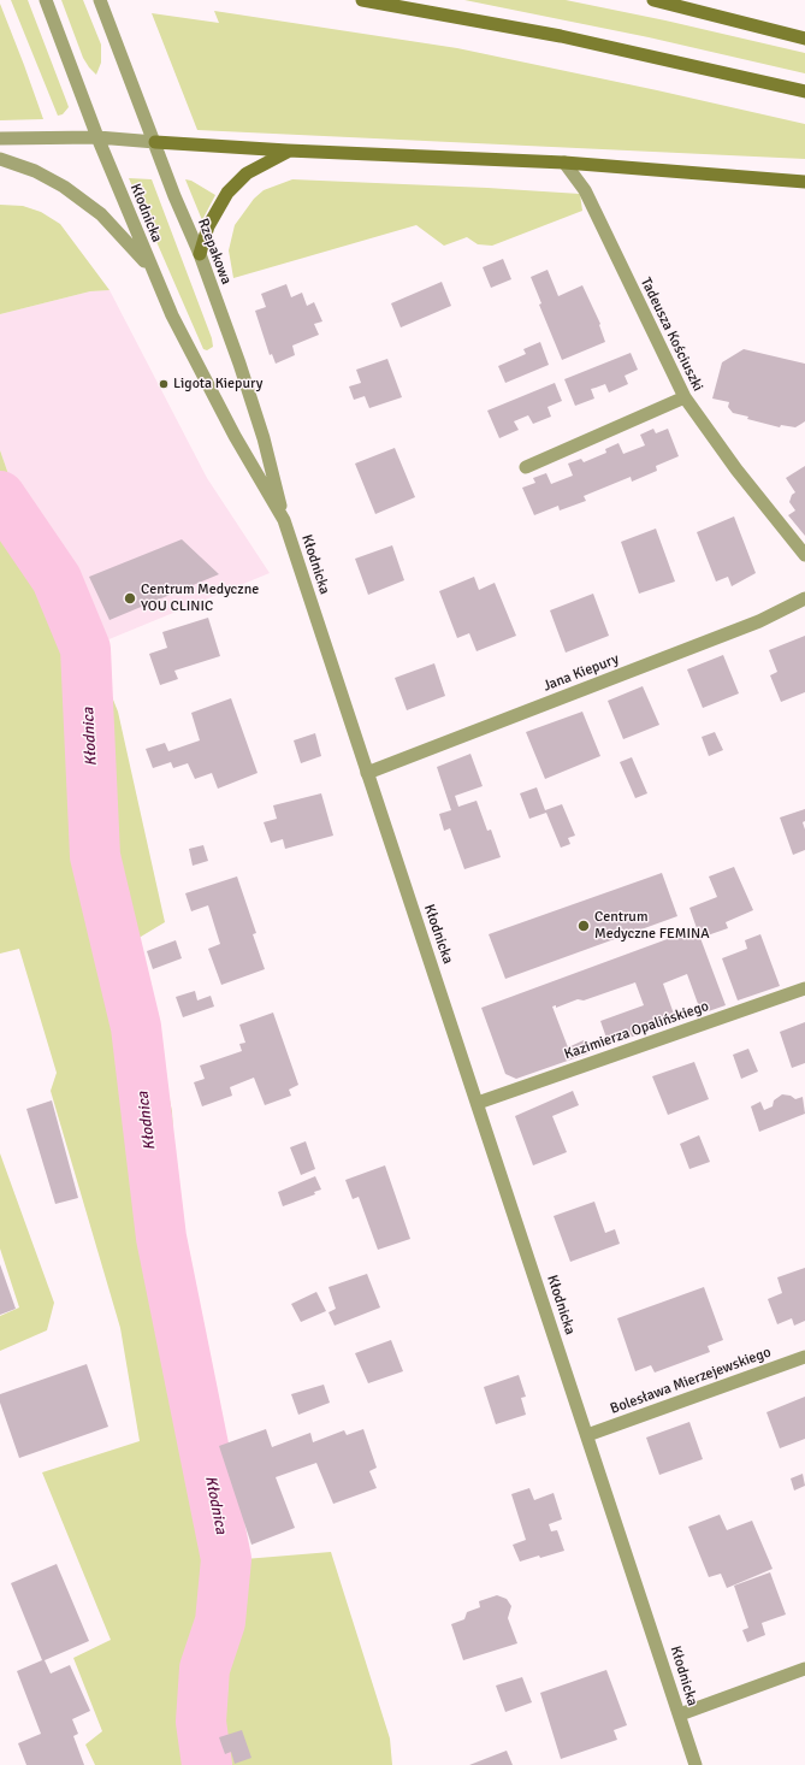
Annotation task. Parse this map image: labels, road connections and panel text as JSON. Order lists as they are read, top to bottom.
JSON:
{
  "streets": {
    "street": [
      "Kłodnicka",
      "Rzepakowa",
      "Tadeusza Kościuszki",
      "Jana Kiepury",
      "Kazimierza Opalińskiego",
      "Bolesława Mierzejewskiego"
    ]
  },
  "crossings": [
    ["Kłodnicka", "Rzepakowa"],
    ["Kłodnicka", "Jana Kiepury"],
    ["Kłodnicka", "Kazimierza Opalińskiego"],
    ["Kłodnicka", "Bolesława Mierzejewskiego"]
  ],
  "water": ["Kłodnica"],
  "places": ["Ligota Kiepury", "Centrum Medyczne YOU CLINIC", "Centrum Medyczne FEMINA"]
}
